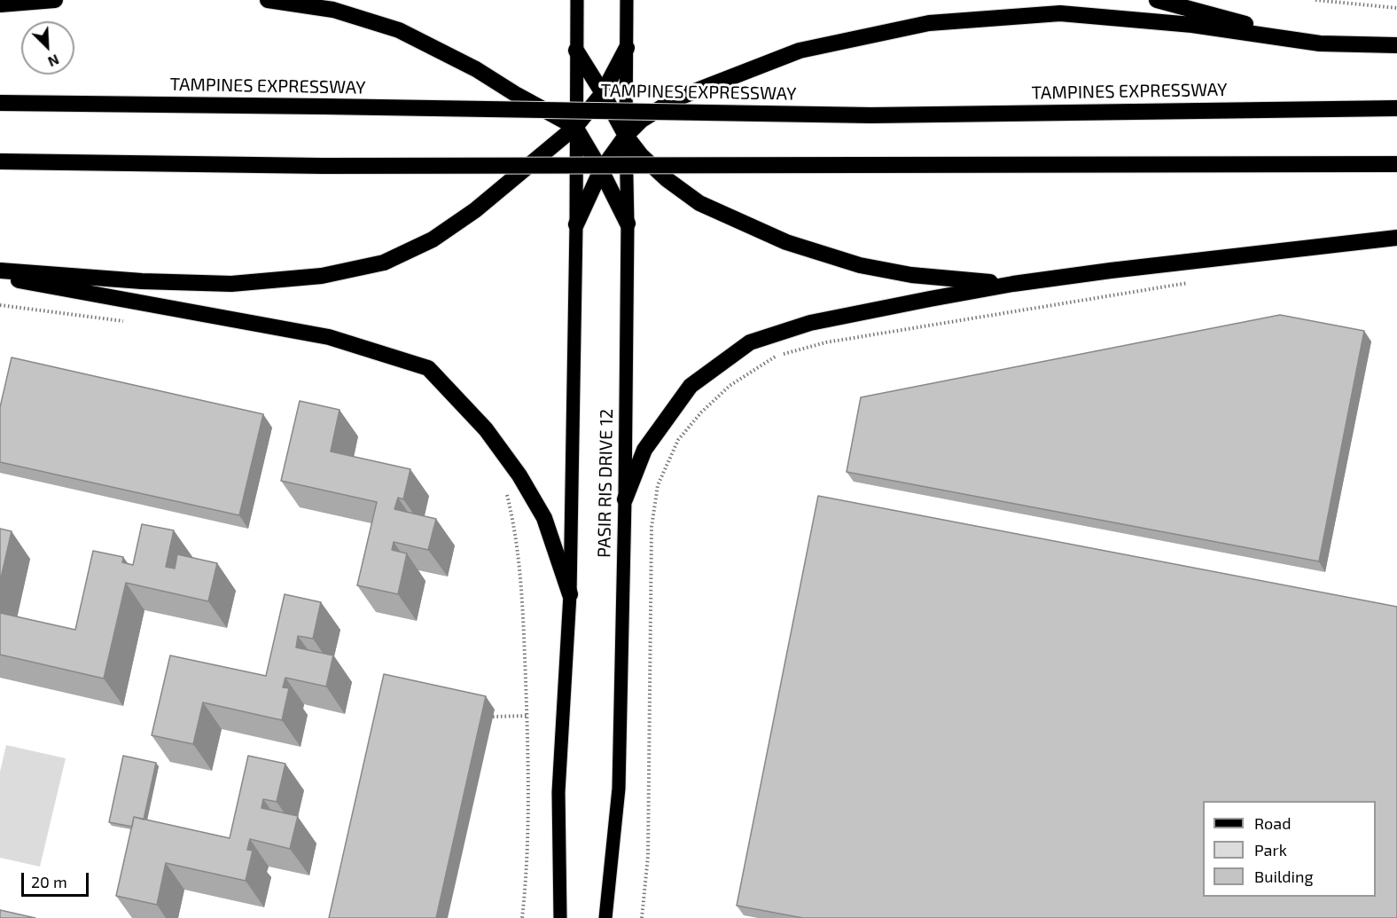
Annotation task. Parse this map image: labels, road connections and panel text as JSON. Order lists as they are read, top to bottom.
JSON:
{
  "streets": {
    "highway": ["TAMPINES EXPRESSWAY"],
    "main road": ["PASIR RIS DRIVE 12"]
  },
  "legend": ["Road", "Park", "Building"],
  "scale_bar": "20 m",
  "north": "bottom right"
}
